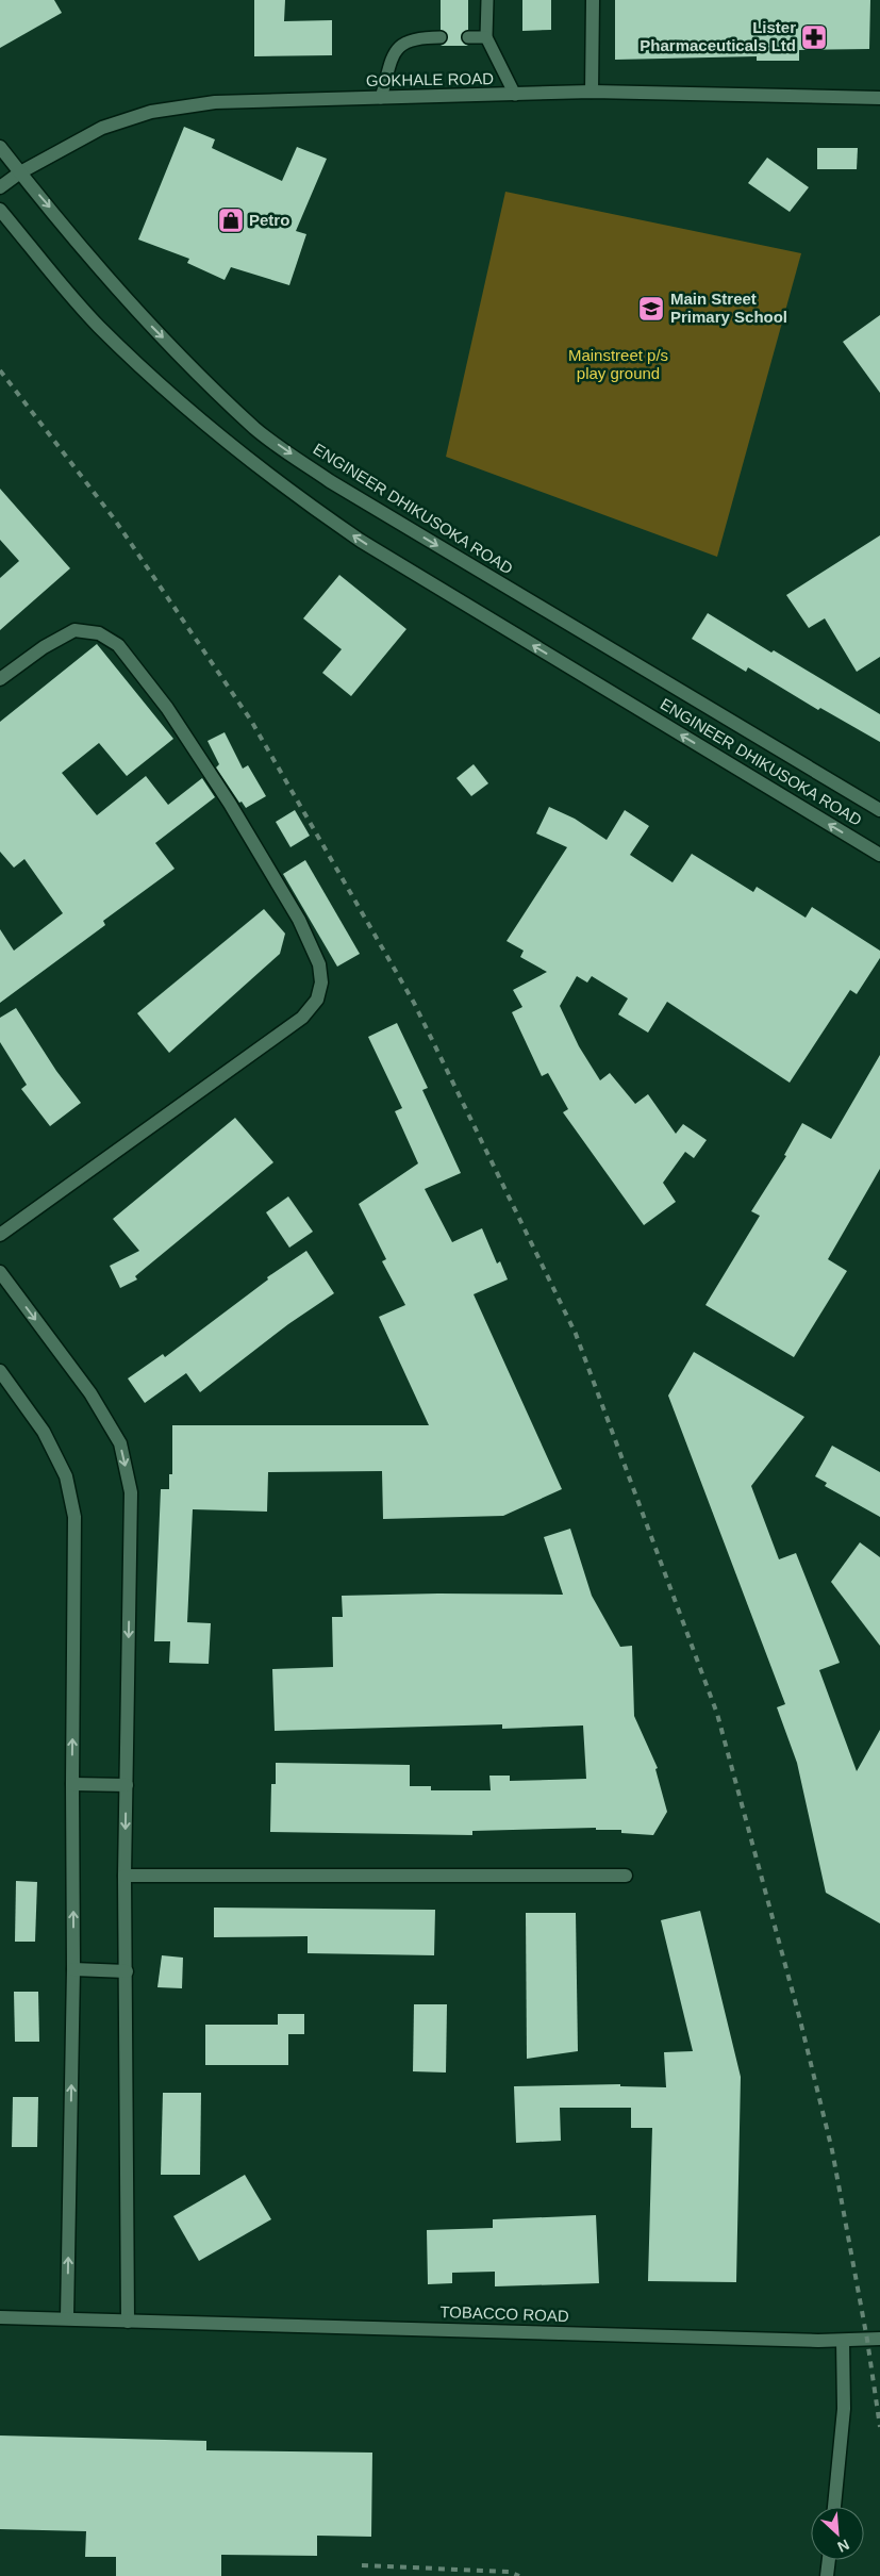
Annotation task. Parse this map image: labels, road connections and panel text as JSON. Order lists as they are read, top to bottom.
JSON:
{
  "streets": {
    "street": ["GOKHALE ROAD", "ENGINEER DHIKUSOKA ROAD", "TOBACCO ROAD"]
  },
  "crossings": [
    ["GOKHALE ROAD", "ENGINEER DHIKUSOKA ROAD"]
  ],
  "parks": ["Mainstreet p/s play ground"],
  "places": {
    "pharmacy": ["Lister Pharmaceuticals Ltd"],
    "shop": ["Petro"],
    "school or university": ["Main Street Primary School"]
  },
  "north": "bottom right"
}
